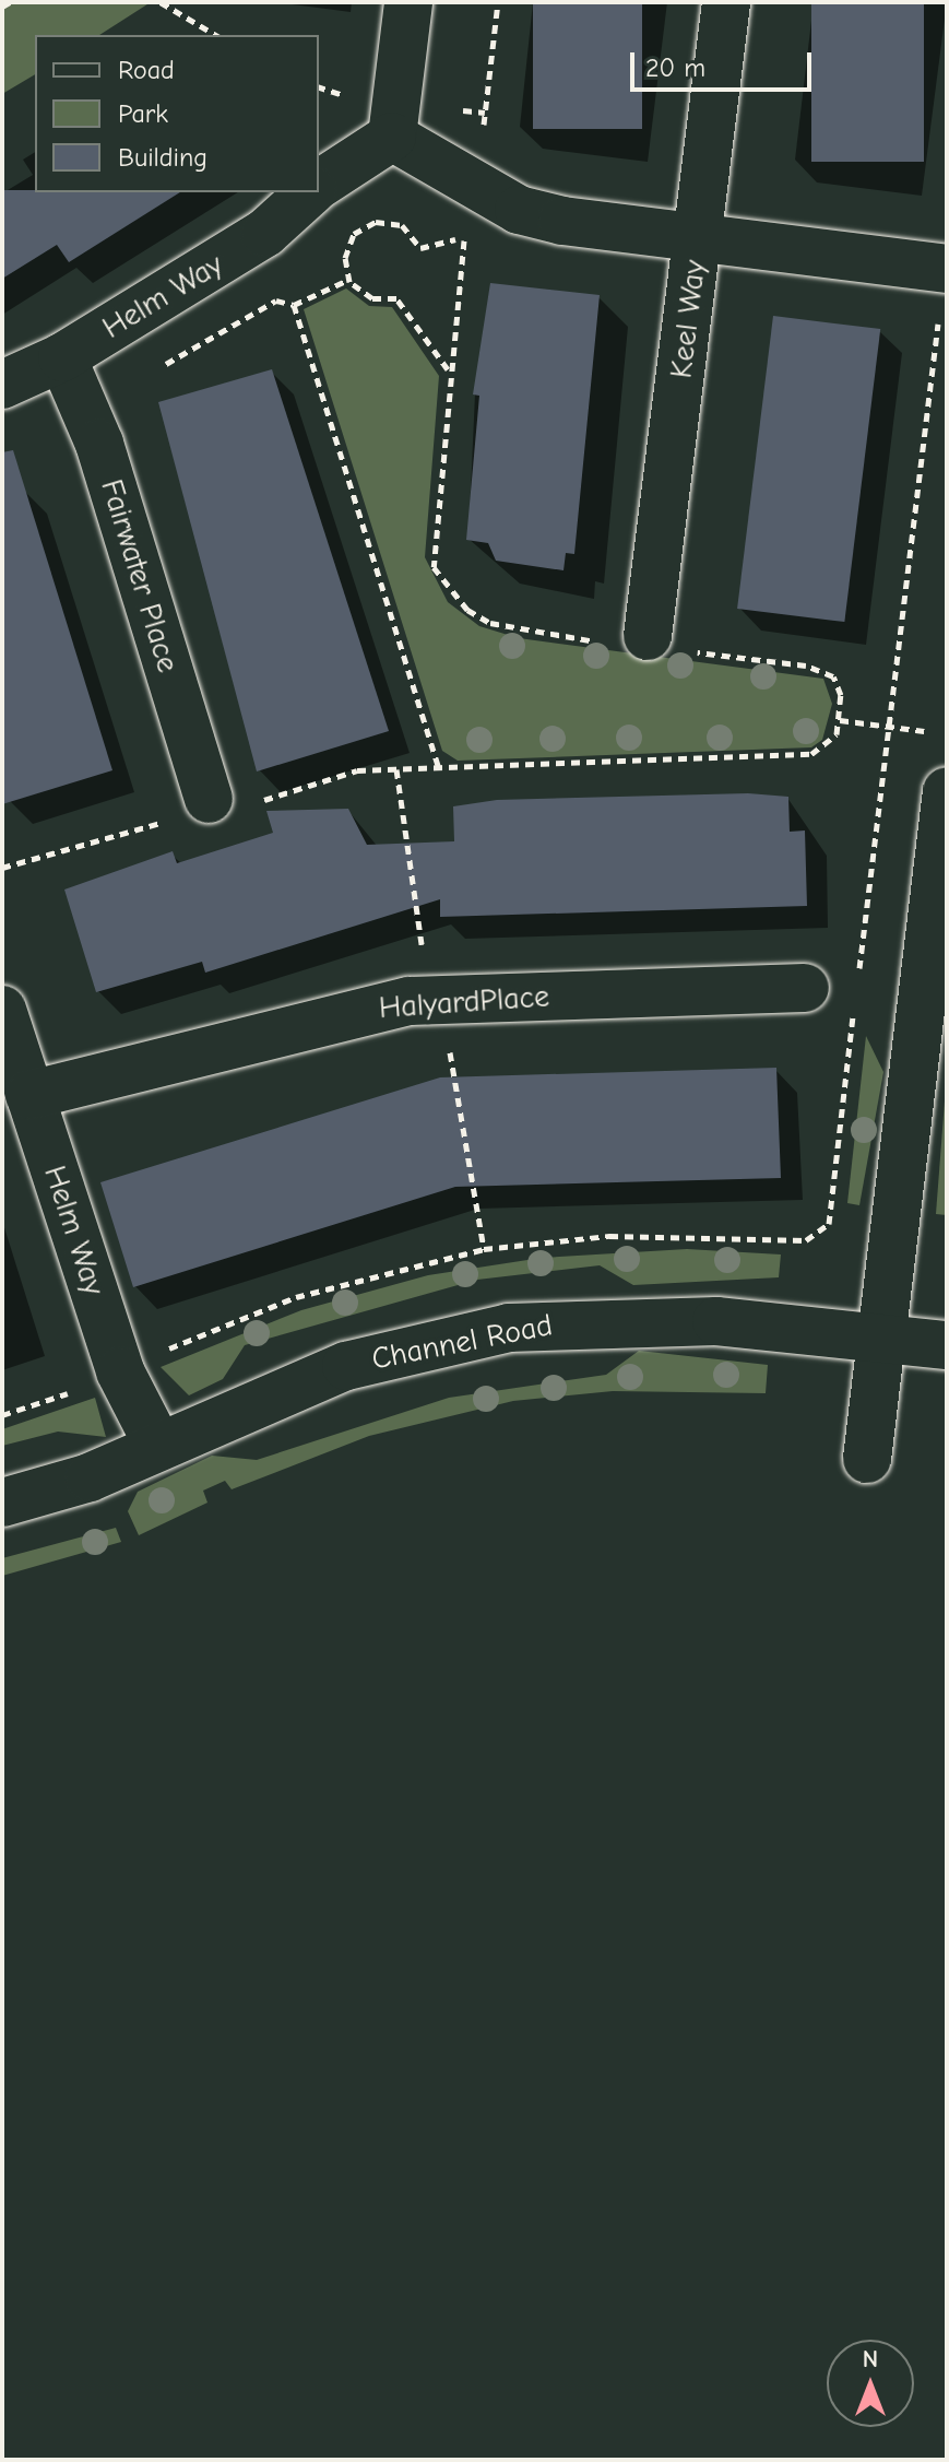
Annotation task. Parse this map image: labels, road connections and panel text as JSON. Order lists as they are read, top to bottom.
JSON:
{
  "streets": {
    "street": [
      "Helm Way",
      "Keel Way",
      "Fairwater Place",
      "HalyardPlace",
      "Channel Road"
    ]
  },
  "crossings": [
    ["Helm Way", "Fairwater Place"],
    ["Helm Way", "HalyardPlace"],
    ["Helm Way", "Channel Road"]
  ],
  "legend": ["Road", "Park", "Building"],
  "scale_bar": "20 m",
  "north": "top"
}
